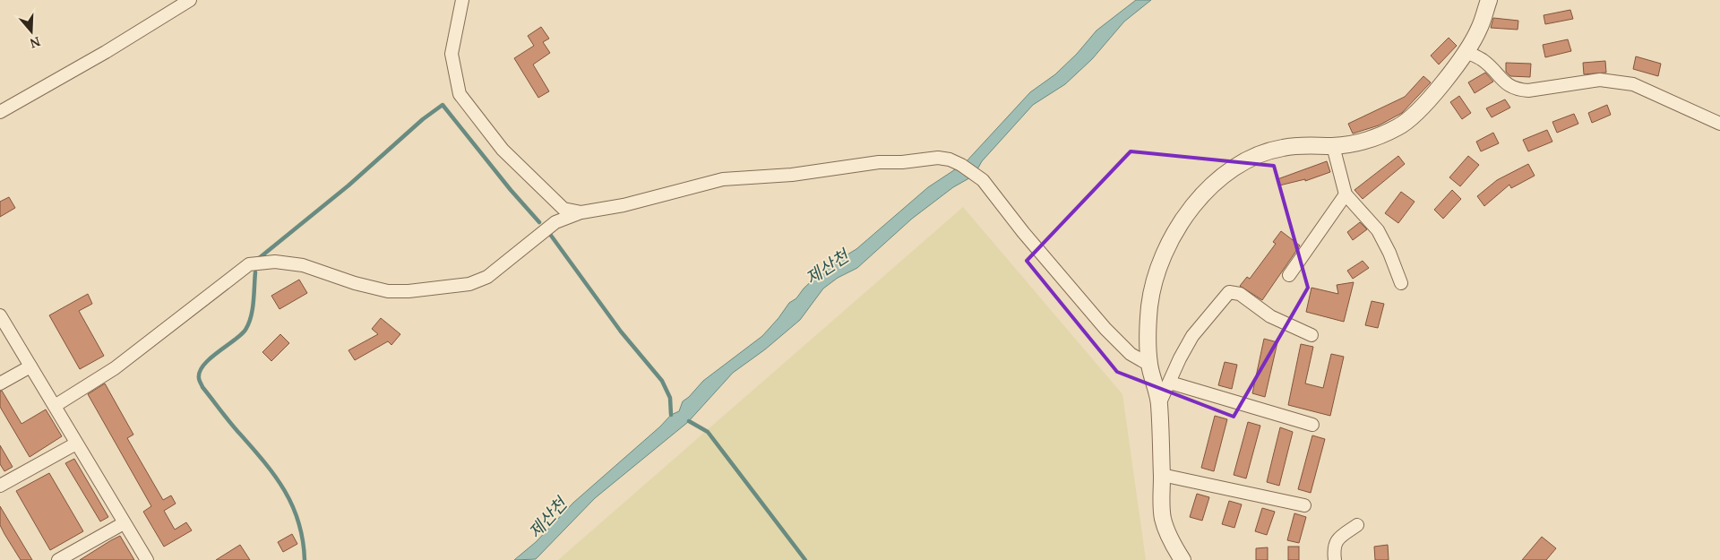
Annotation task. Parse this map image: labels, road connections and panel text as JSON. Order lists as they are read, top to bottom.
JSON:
{
  "water": ["제산천"],
  "north": "bottom"
}
